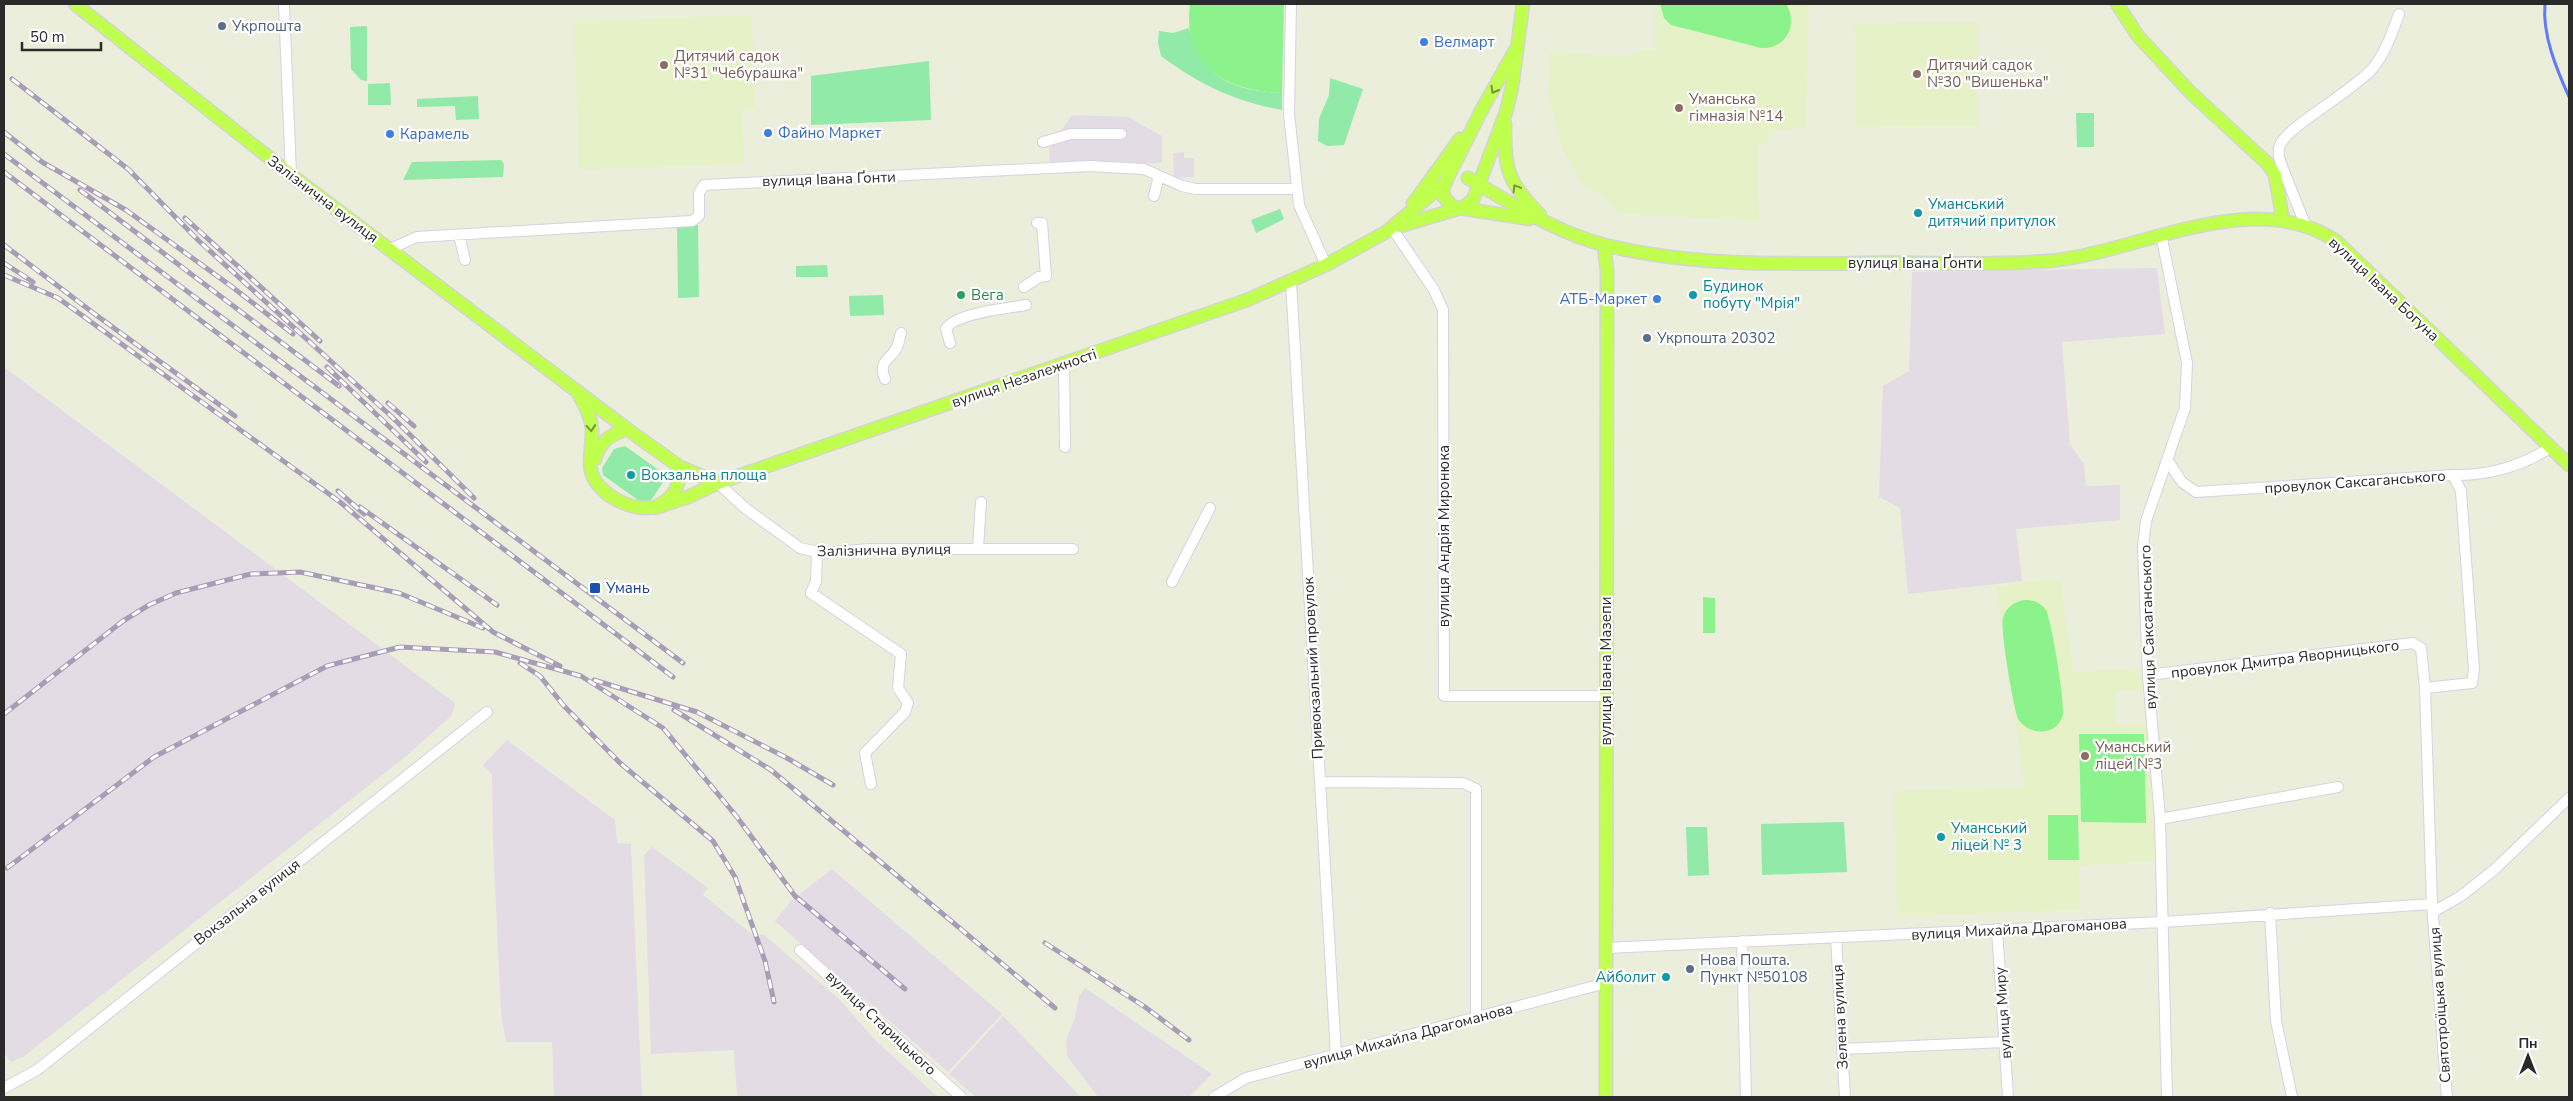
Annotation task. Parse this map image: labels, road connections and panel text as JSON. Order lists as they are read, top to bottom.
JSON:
{
  "streets": {
    "main road": [
      "вулиця Івана Ґонти",
      "Залізнична вулиця",
      "вулиця Івана Богуна",
      "вулиця Незалежності",
      "вулиця Івана Мазепи"
    ],
    "street": [
      "провулок Саксаганського",
      "вулиця Андрія Миронюка",
      "вулиця Саксаганського",
      "провулок Дмитра Яворницького",
      "Привокзальний провулок",
      "Вокзальна вулиця",
      "вулиця Михайла Драгоманова",
      "Святотроїцька вулиця",
      "вулиця Миру",
      "Зелена вулиця",
      "вулиця Старицького"
    ]
  },
  "crossings": [
    ["вулиця Івана Ґонти", "Залізнична вулиця"],
    ["вулиця Івана Ґонти", "вулиця Івана Богуна"],
    ["вулиця Івана Ґонти", "вулиця Незалежності"],
    ["вулиця Івана Ґонти", "вулиця Саксаганського"],
    ["вулиця Івана Ґонти", "вулиця Івана Мазепи"],
    ["Залізнична вулиця", "вулиця Незалежності"],
    ["вулиця Івана Богуна", "провулок Саксаганського"],
    ["вулиця Незалежності", "вулиця Андрія Миронюка"],
    ["вулиця Незалежності", "Привокзальний провулок"],
    ["провулок Саксаганського", "вулиця Саксаганського"],
    ["вулиця Андрія Миронюка", "вулиця Івана Мазепи"],
    ["вулиця Саксаганського", "провулок Дмитра Яворницького"],
    ["вулиця Саксаганського", "вулиця Михайла Драгоманова"],
    ["Привокзальний провулок", "вулиця Михайла Драгоманова"],
    ["вулиця Івана Мазепи", "вулиця Михайла Драгоманова"],
    ["вулиця Михайла Драгоманова", "Святотроїцька вулиця"],
    ["вулиця Михайла Драгоманова", "вулиця Миру"],
    ["вулиця Михайла Драгоманова", "Зелена вулиця"]
  ],
  "places": {
    "other": [
      "Укрпошта",
      "Велмарт",
      "Дитячий садок №31 \"Чебурашка\"",
      "Дитячий садок №30 \"Вишенька\"",
      "Уманська гімназія №14",
      "Файно Маркет",
      "Карамель",
      "Уманський дитячий притулок",
      "Вега",
      "Будинок побуту \"Мрія\"",
      "АТБ-Маркет",
      "Укрпошта 20302",
      "Вокзальна площа",
      "Уманський ліцей №3",
      "Уманський ліцей № 3",
      "Нова Пошта. Пункт №50108",
      "Айболит"
    ],
    "transit": ["Умань"]
  },
  "scale_bar": "50 m",
  "north": "top"
}
